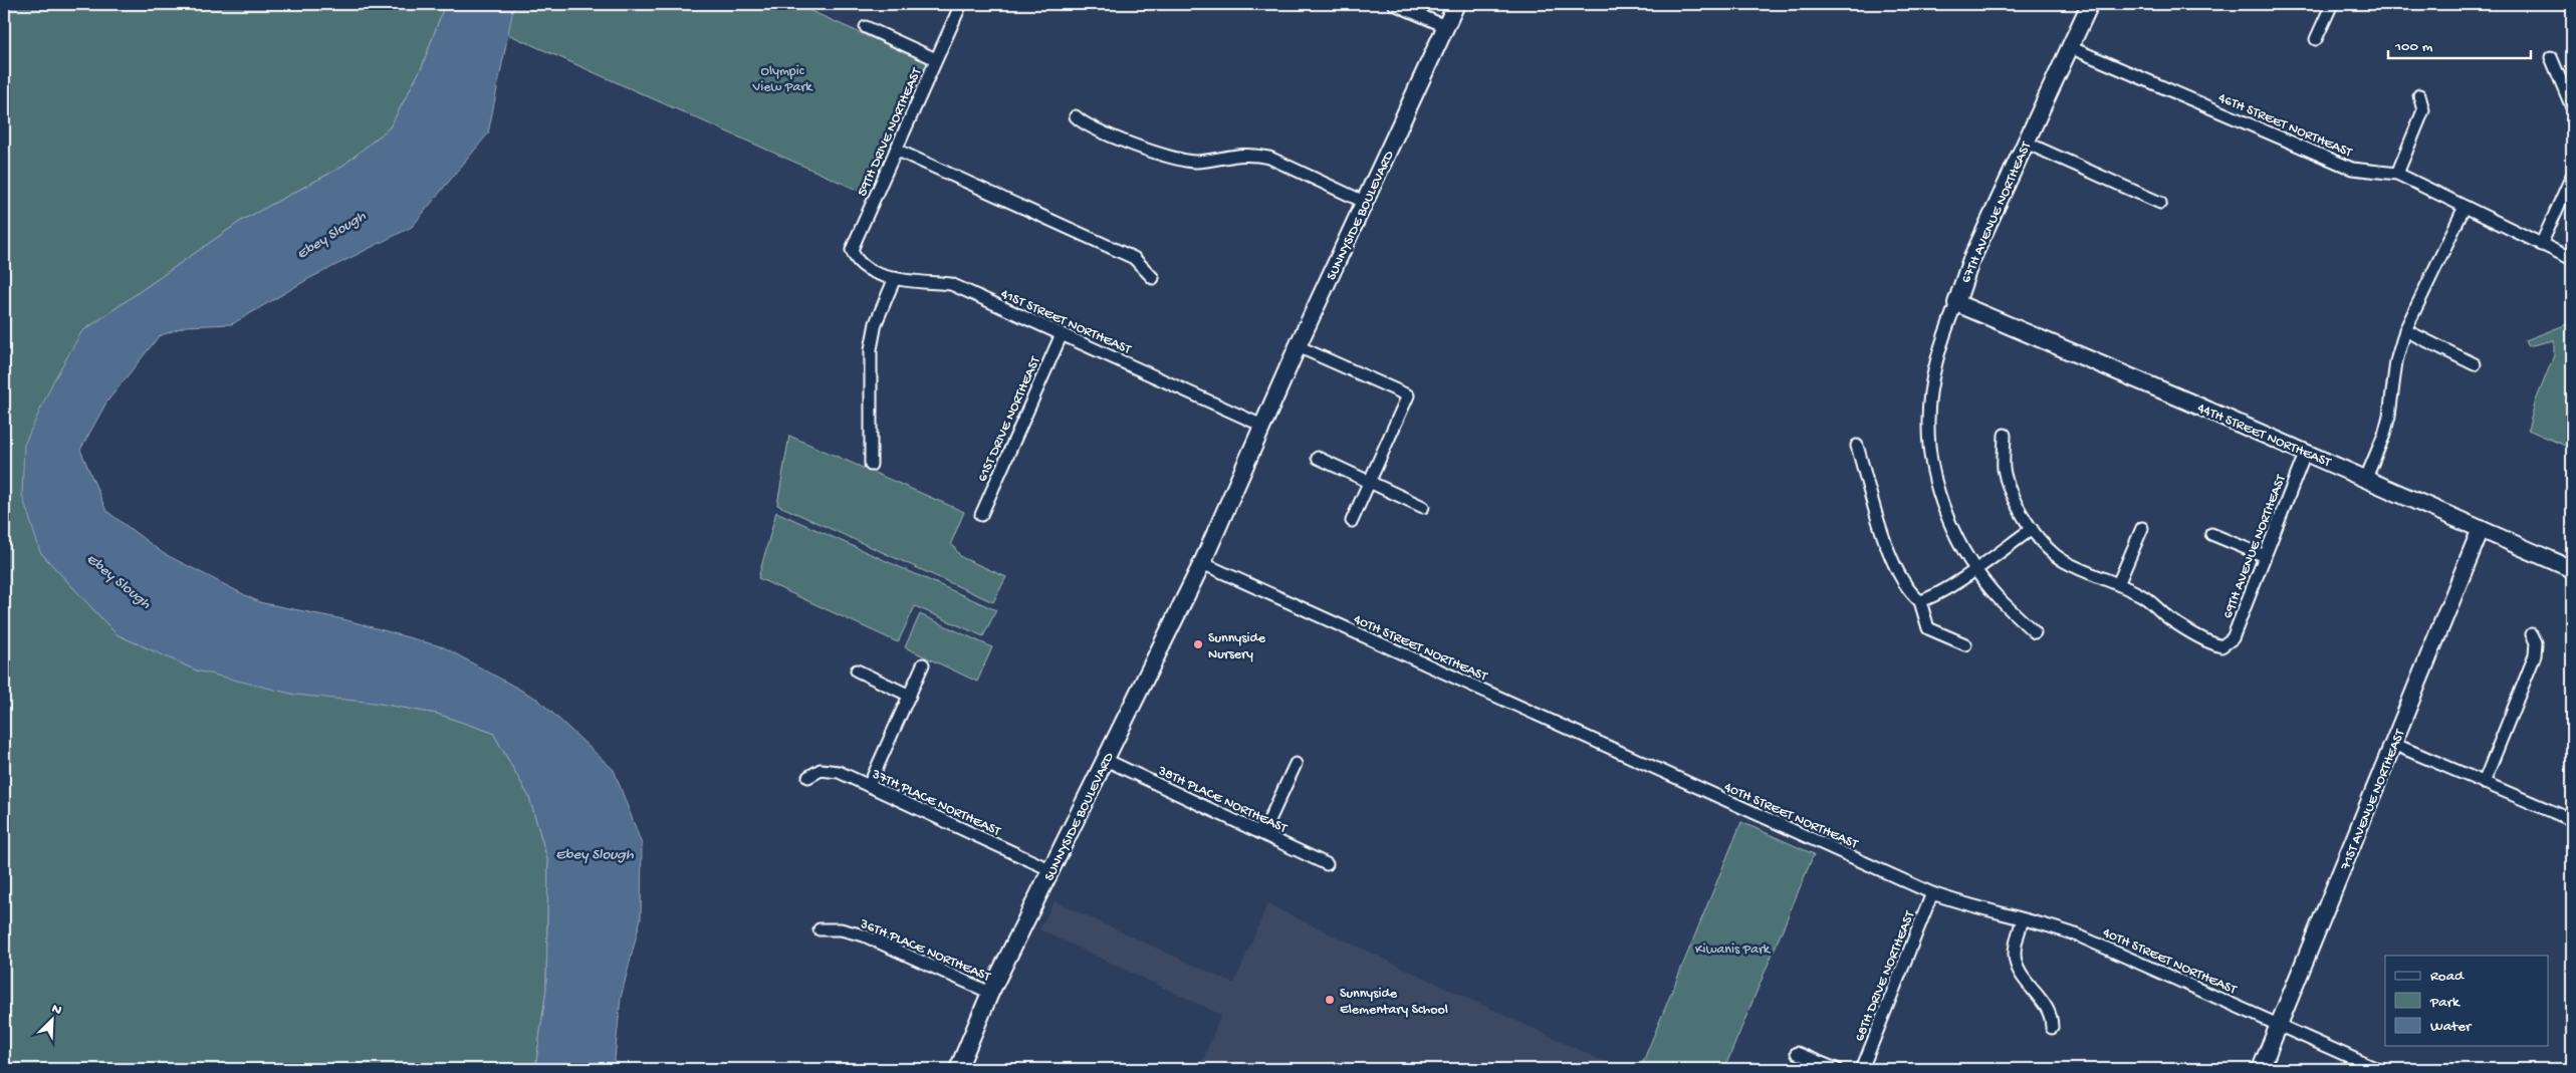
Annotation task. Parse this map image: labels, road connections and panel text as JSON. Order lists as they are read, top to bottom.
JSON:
{
  "streets": {
    "street": [
      "46TH STREET NORTHEAST",
      "59TH DRIVE NORTHEAST",
      "67TH AVENUE NORTHEAST",
      "SUNNYSIDE BOULEVARD",
      "41ST STREET NORTHEAST",
      "61ST DRIVE NORTHEAST",
      "44TH STREET NORTHEAST",
      "69TH AVENUE NORTHEAST",
      "40TH STREET NORTHEAST",
      "38TH PLACE NORTHEAST",
      "71ST AVENUE NORTHEAST",
      "37TH PLACE NORTHEAST",
      "36TH PLACE NORTHEAST",
      "68TH DRIVE NORTHEAST"
    ]
  },
  "crossings": [
    ["46TH STREET NORTHEAST", "67TH AVENUE NORTHEAST"],
    ["59TH DRIVE NORTHEAST", "41ST STREET NORTHEAST"],
    ["67TH AVENUE NORTHEAST", "44TH STREET NORTHEAST"],
    ["SUNNYSIDE BOULEVARD", "41ST STREET NORTHEAST"],
    ["SUNNYSIDE BOULEVARD", "40TH STREET NORTHEAST"],
    ["SUNNYSIDE BOULEVARD", "38TH PLACE NORTHEAST"],
    ["SUNNYSIDE BOULEVARD", "37TH PLACE NORTHEAST"],
    ["SUNNYSIDE BOULEVARD", "36TH PLACE NORTHEAST"],
    ["41ST STREET NORTHEAST", "61ST DRIVE NORTHEAST"],
    ["44TH STREET NORTHEAST", "69TH AVENUE NORTHEAST"],
    ["44TH STREET NORTHEAST", "71ST AVENUE NORTHEAST"],
    ["40TH STREET NORTHEAST", "71ST AVENUE NORTHEAST"],
    ["40TH STREET NORTHEAST", "68TH DRIVE NORTHEAST"]
  ],
  "water": ["Ebey Slough"],
  "parks": ["Olympic View Park", "Kiwanis Park"],
  "places": ["Sunnyside Nursery", "Sunnyside Elementary School"],
  "legend": ["Road", "Park", "Water"],
  "scale_bar": "100 m",
  "north": "top right"
}
